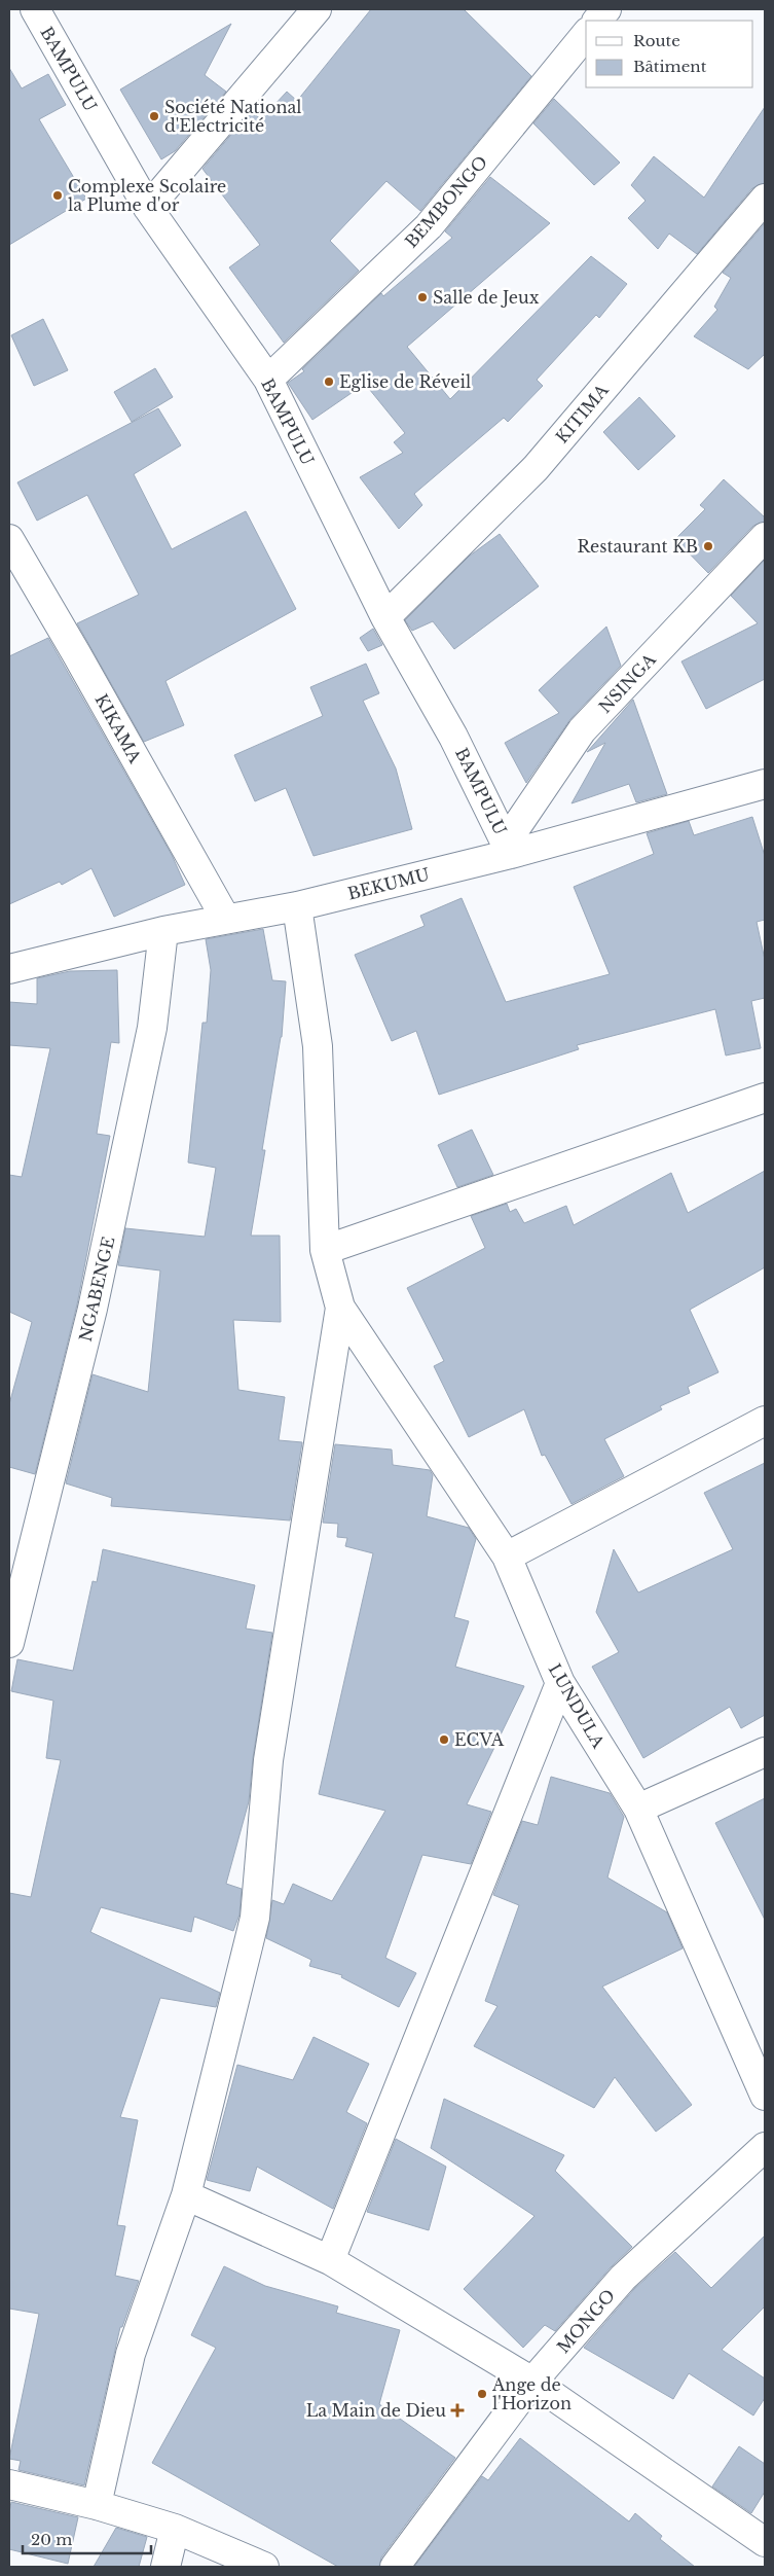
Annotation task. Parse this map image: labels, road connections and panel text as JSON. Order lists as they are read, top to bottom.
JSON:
{
  "streets": {
    "street": [
      "BAMPULU",
      "BEMBONGO",
      "KITIMA",
      "NSINGA",
      "KIKAMA",
      "BEKUMU",
      "NGABENGE",
      "LUNDULA",
      "MONGO"
    ]
  },
  "crossings": [
    ["BAMPULU", "BEMBONGO"],
    ["BAMPULU", "KITIMA"],
    ["BAMPULU", "NSINGA"],
    ["BAMPULU", "BEKUMU"],
    ["NSINGA", "BEKUMU"],
    ["KIKAMA", "BEKUMU"],
    ["BEKUMU", "NGABENGE"]
  ],
  "places": {
    "other": [
      "Société National d'Electricité",
      "Complexe Scolaire la Plume d'or",
      "Salle de Jeux",
      "Eglise de Réveil",
      "Restaurant KB",
      "ECVA",
      "Ange de l'Horizon"
    ],
    "health": ["La Main de Dieu"]
  },
  "legend": ["Route", "Bâtiment"],
  "scale_bar": "20 m"
}
